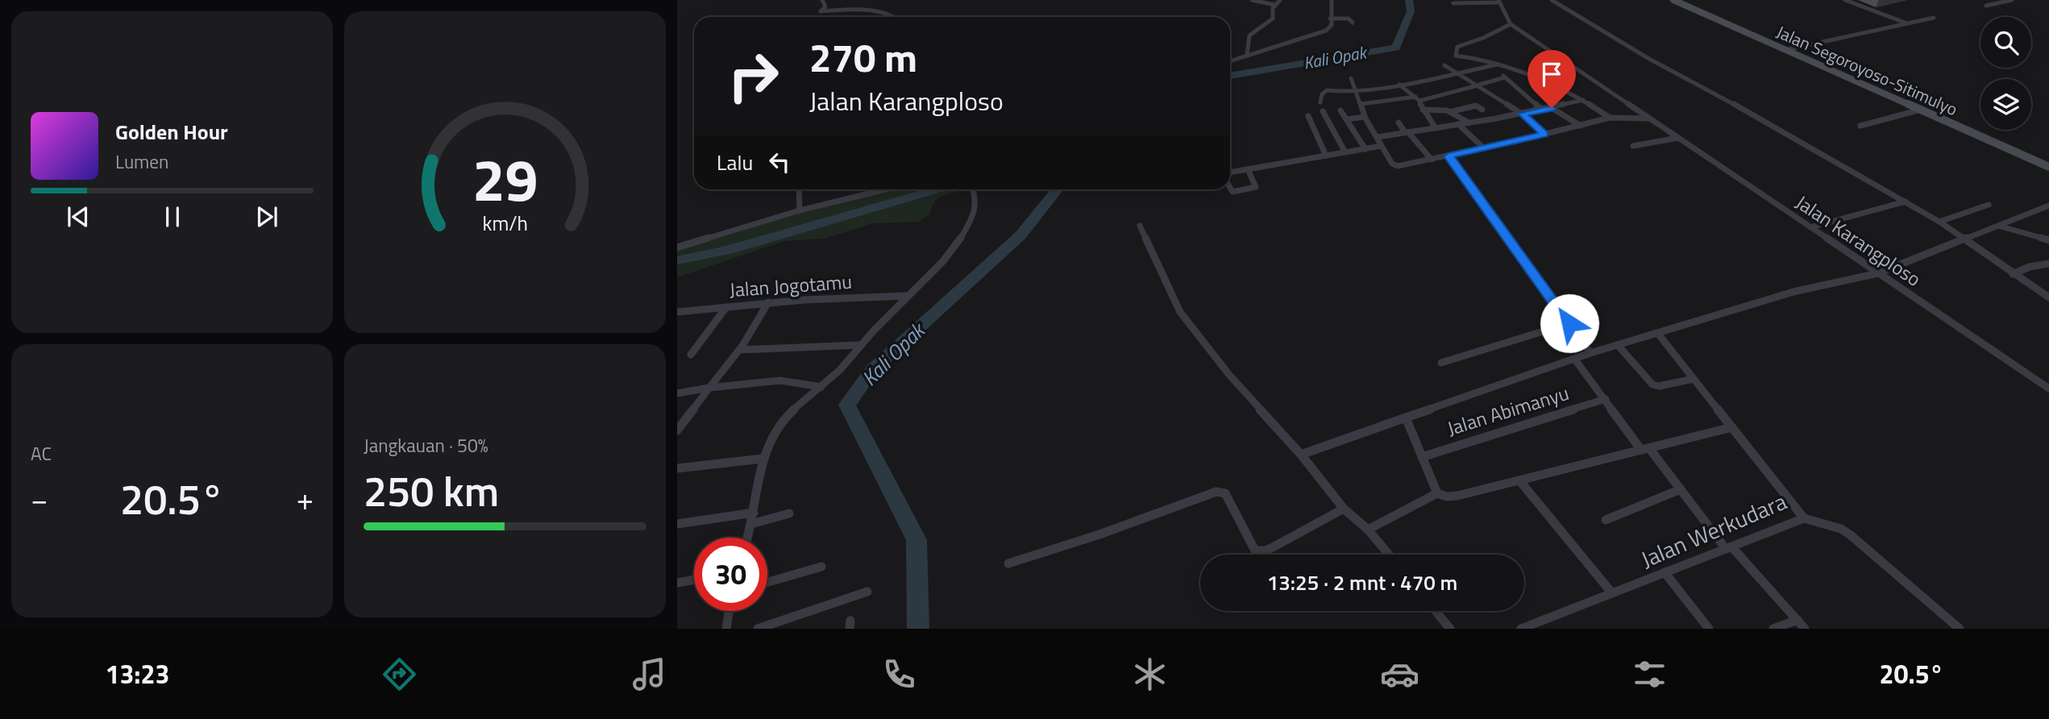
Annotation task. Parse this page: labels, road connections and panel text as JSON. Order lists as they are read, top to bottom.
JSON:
{
  "streets": {
    "main road": ["Jalan Segoroyoso-Sitimulyo"],
    "street": [
      "Jalan Karangploso",
      "Jalan Jogotamu",
      "Jalan Abimanyu",
      "Jalan Werkudara"
    ]
  },
  "water": ["Kali Opak"],
  "page": {
    "turn": ["270 m", "Jalan Karangploso"],
    "song": ["Golden Hour", "Lumen"],
    "then": "Lalu",
    "tile": [
      "AC",
      ["Jangkauan · 50%", "250 km"]
    ],
    "heat": ["−", "20.5°", "+"],
    "limit": "30",
    "trip": "13:25 · 2 mnt · 470 m",
    "tabs": ["13:23", "20.5°"],
    "gauge": ["29", "km/h"]
  }
}
